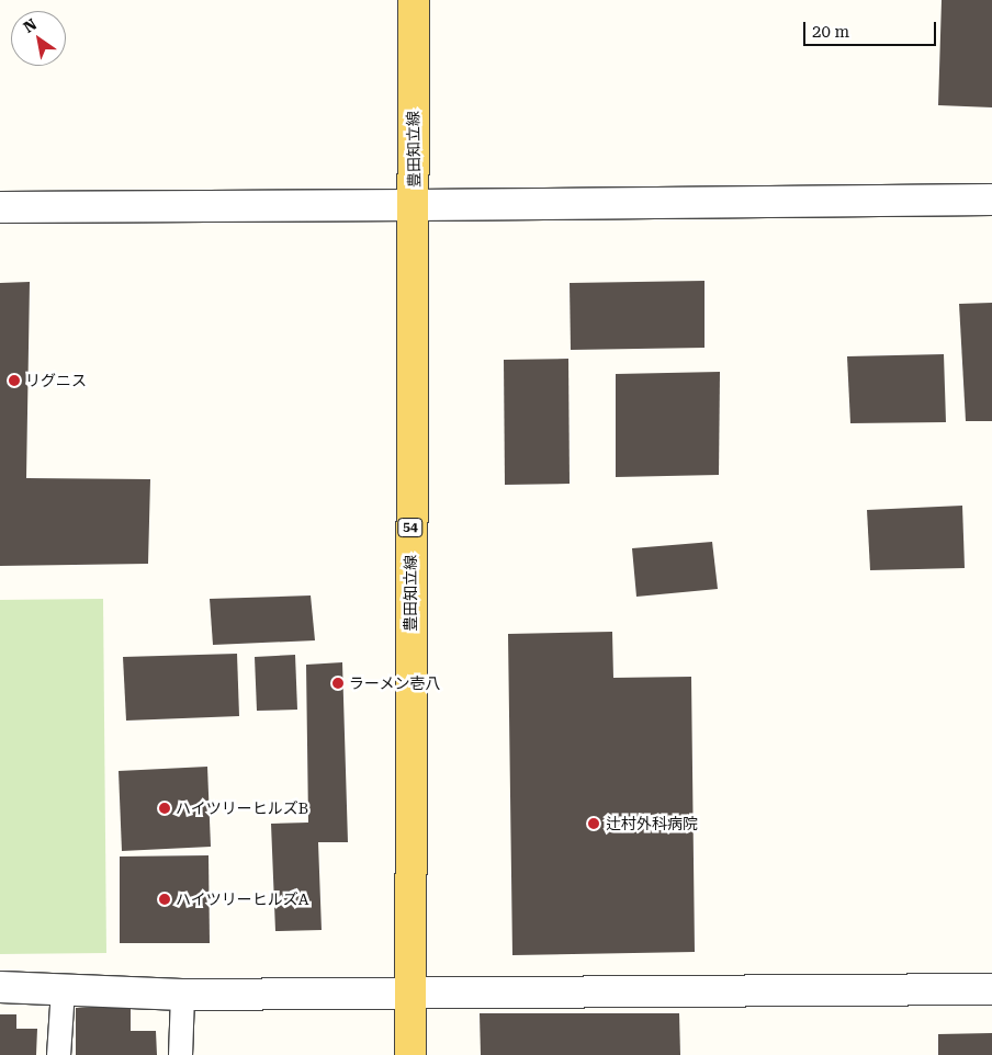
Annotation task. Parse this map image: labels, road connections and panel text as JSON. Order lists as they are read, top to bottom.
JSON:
{
  "streets": {
    "main road": ["豊田知立線", "54"]
  },
  "places": [
    "リグニス",
    "ラーメン壱八",
    "ハイツリーヒルズB",
    "辻村外科病院",
    "ハイツリーヒルズA"
  ],
  "scale_bar": "20 m",
  "north": "top left"
}
